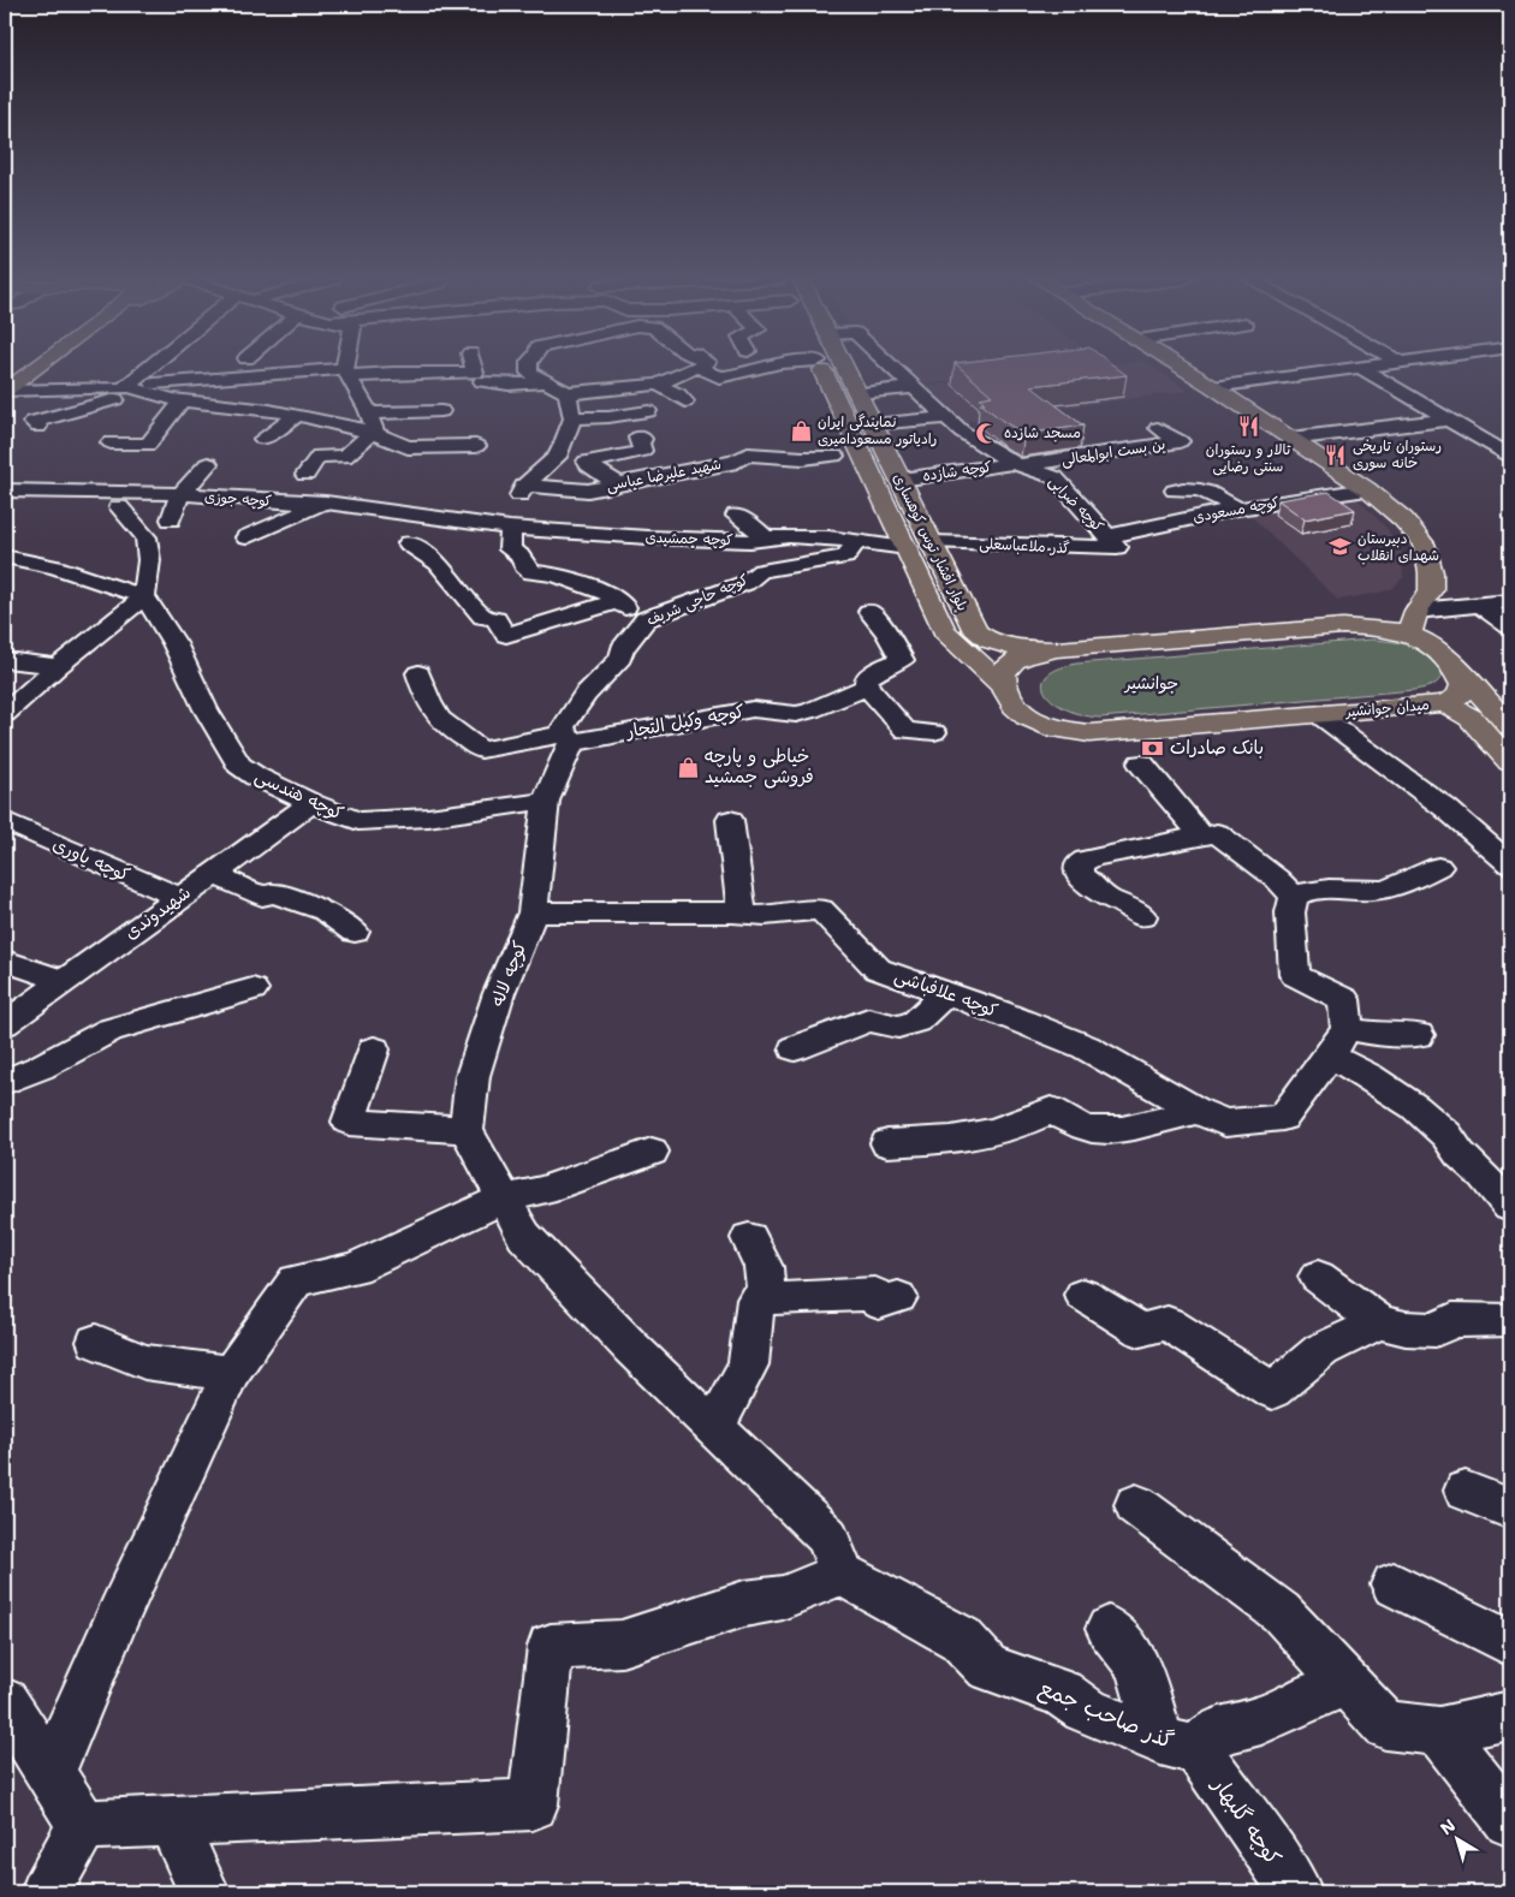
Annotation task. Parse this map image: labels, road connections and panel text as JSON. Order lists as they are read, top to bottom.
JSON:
{
  "streets": {
    "main road": ["بلوار افشار توس کوهساری", "میدان جوانشیر"],
    "street": [
      "بن بست ابوالمعالی",
      "کوچه شازده",
      "شهید علیرضا عباسی",
      "کوچه جوزی",
      "کوچه ضرابی",
      "کوچه مسعودی",
      "کوچه جمشیدی",
      "گذر ملاعباسعلی",
      "کوچه حاجی شریف",
      "کوچه وکیل التجار",
      "کوچه هندسی",
      "کوچه یاوری",
      "شهیدوندی",
      "کوچه لاله",
      "کوچه علافباشی",
      "گذر صاحب جمع",
      "کوچه گلبهار"
    ]
  },
  "crossings": [
    ["بن بست ابوالمعالی", "کوچه شازده"],
    ["بن بست ابوالمعالی", "کوچه ضرابی"],
    ["کوچه شازده", "کوچه ضرابی"],
    ["کوچه شازده", "بلوار افشار توس کوهساری"],
    ["کوچه جوزی", "کوچه جمشیدی"],
    ["کوچه ضرابی", "کوچه مسعودی"],
    ["کوچه ضرابی", "گذر ملاعباسعلی"],
    ["کوچه مسعودی", "گذر ملاعباسعلی"],
    ["کوچه جمشیدی", "بلوار افشار توس کوهساری"],
    ["کوچه جمشیدی", "کوچه حاجی شریف"],
    ["بلوار افشار توس کوهساری", "گذر ملاعباسعلی"],
    ["بلوار افشار توس کوهساری", "میدان جوانشیر"],
    ["کوچه حاجی شریف", "کوچه وکیل التجار"],
    ["کوچه حاجی شریف", "کوچه لاله"],
    ["کوچه وکیل التجار", "کوچه لاله"],
    ["کوچه هندسی", "شهیدوندی"],
    ["کوچه هندسی", "کوچه لاله"],
    ["کوچه یاوری", "شهیدوندی"],
    ["کوچه لاله", "کوچه علافباشی"],
    ["گذر صاحب جمع", "کوچه گلبهار"]
  ],
  "districts": ["جوانشیر"],
  "places": {
    "restaurant": ["تالار و رستوران سنتی رضایی", "رستوران تاریخی خانه سوری"],
    "shop": ["نمایندگی ایران رادیاتور مسعودامیری", "خیاطی ‌‌و‌ پارچه فروشی جمشید"],
    "mosque": ["مسجد شازده"],
    "school or university": ["دبیرستان شهدای انقلاب"],
    "bank": ["بانک صادرات"]
  },
  "north": "top left"
}
